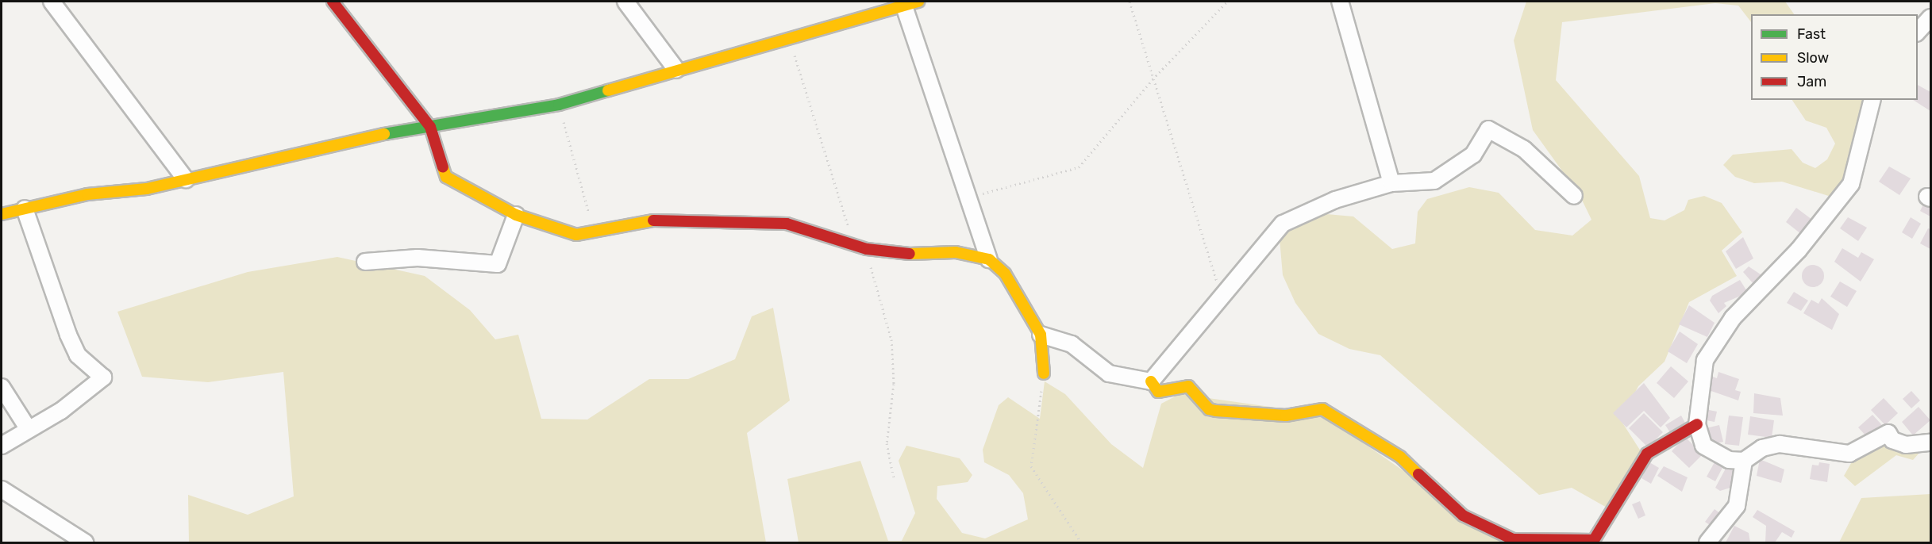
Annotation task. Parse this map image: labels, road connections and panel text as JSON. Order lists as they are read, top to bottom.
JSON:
{
  "legend": ["Fast", "Slow", "Jam"]
}
